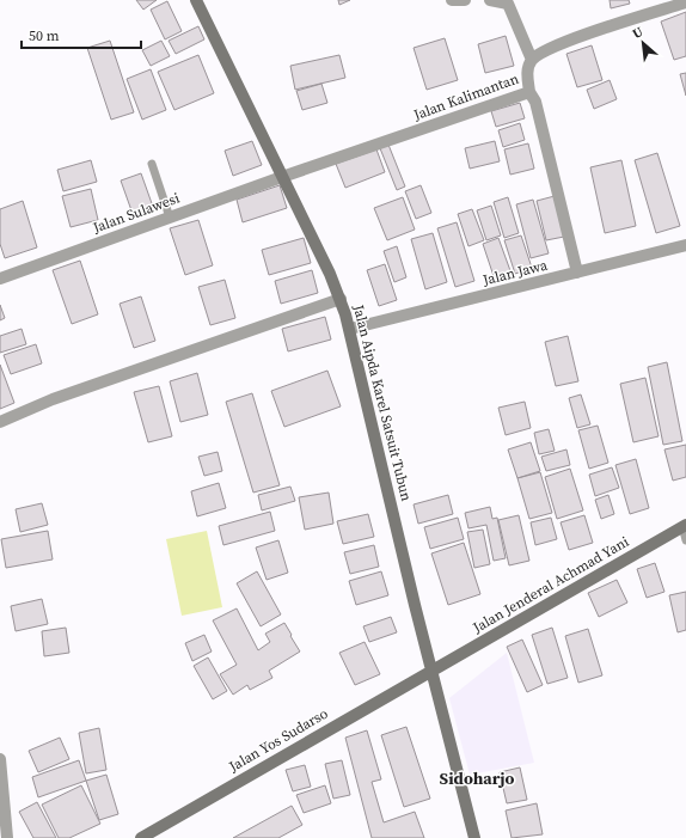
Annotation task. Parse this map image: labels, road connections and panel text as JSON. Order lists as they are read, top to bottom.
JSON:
{
  "streets": {
    "main road": ["Jalan Aipda Karel Satsuit Tubun", "Jalan Jenderal Achmad Yani", "Jalan Yos Sudarso"],
    "street": ["Jalan Kalimantan", "Jalan Sulawesi", "Jalan Jawa"]
  },
  "crossings": [
    ["Jalan Kalimantan", "Jalan Sulawesi"],
    ["Jalan Kalimantan", "Jalan Aipda Karel Satsuit Tubun"],
    ["Jalan Sulawesi", "Jalan Aipda Karel Satsuit Tubun"],
    ["Jalan Jawa", "Jalan Aipda Karel Satsuit Tubun"],
    ["Jalan Aipda Karel Satsuit Tubun", "Jalan Jenderal Achmad Yani"],
    ["Jalan Aipda Karel Satsuit Tubun", "Jalan Yos Sudarso"],
    ["Jalan Jenderal Achmad Yani", "Jalan Yos Sudarso"]
  ],
  "districts": ["Sidoharjo"],
  "scale_bar": "50 m",
  "north": "top left"
}
